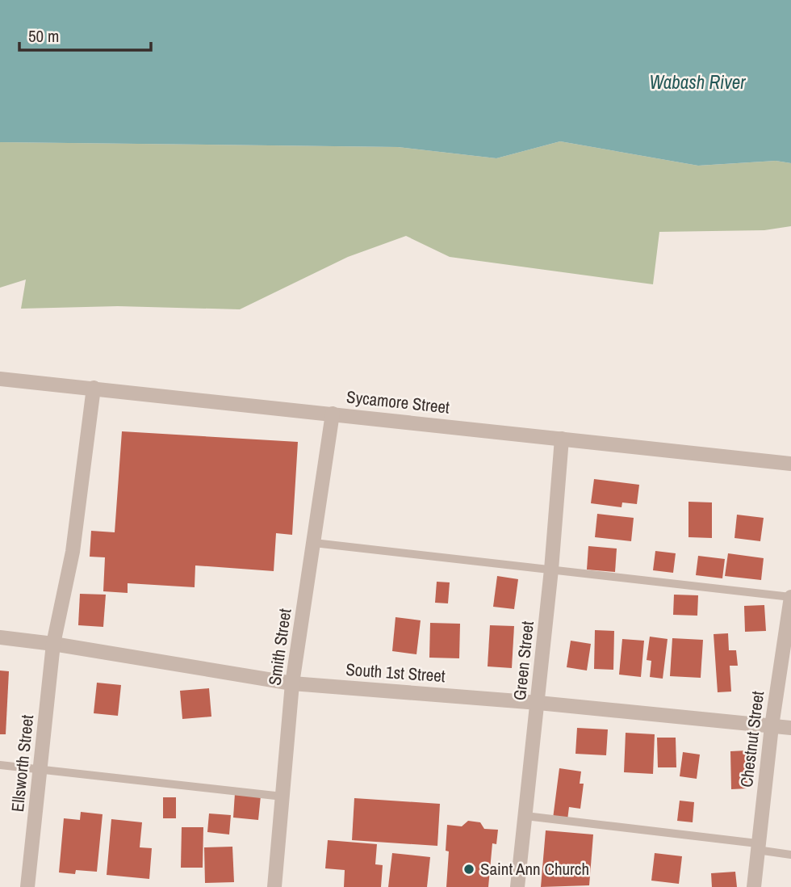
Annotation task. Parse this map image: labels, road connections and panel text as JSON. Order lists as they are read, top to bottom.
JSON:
{
  "streets": {
    "street": [
      "Sycamore Street",
      "Smith Street",
      "Green Street",
      "South 1st Street",
      "Chestnut Street",
      "Ellsworth Street"
    ]
  },
  "crossings": [
    ["Sycamore Street", "Smith Street"],
    ["Sycamore Street", "Green Street"],
    ["Smith Street", "South 1st Street"],
    ["Green Street", "South 1st Street"],
    ["South 1st Street", "Chestnut Street"],
    ["South 1st Street", "Ellsworth Street"]
  ],
  "water": ["Wabash River"],
  "places": ["Saint Ann Church"],
  "scale_bar": "50 m"
}
